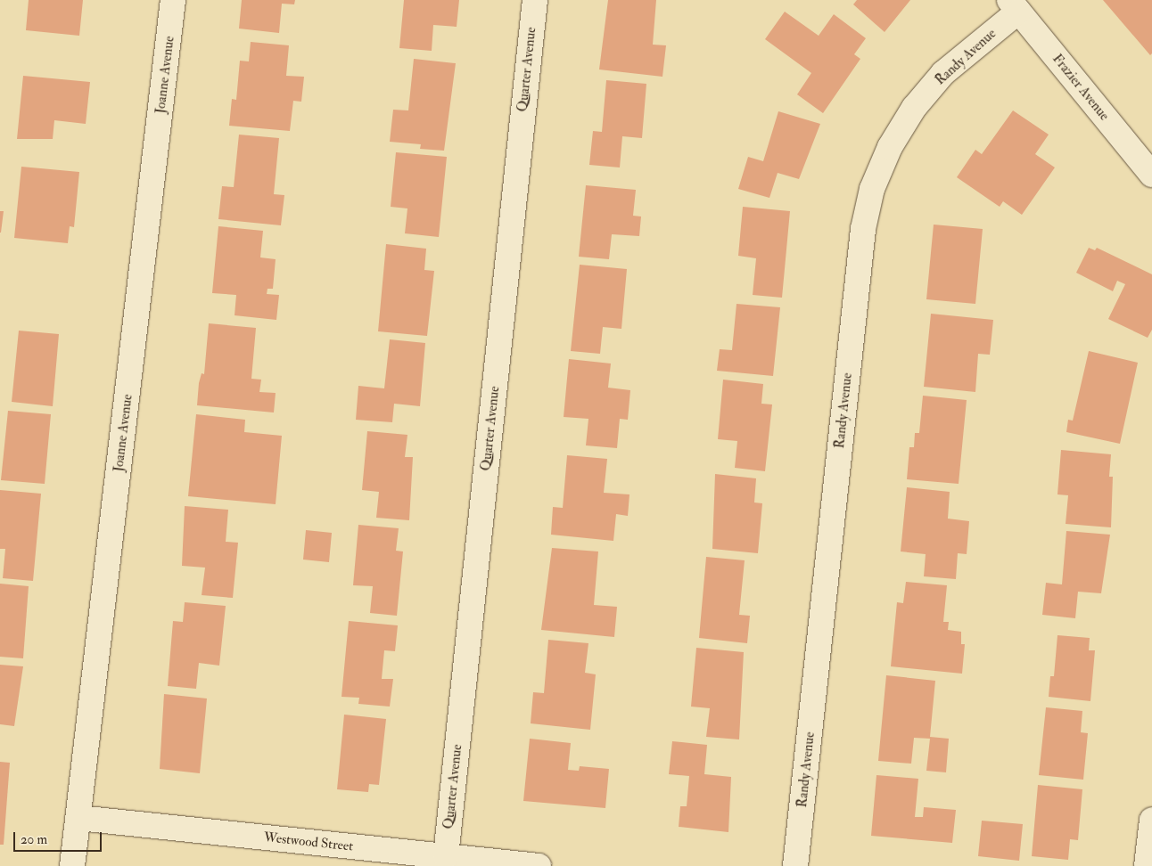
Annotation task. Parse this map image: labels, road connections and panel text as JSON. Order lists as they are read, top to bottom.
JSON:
{
  "streets": {
    "street": [
      "Randy Avenue",
      "Quarter Avenue",
      "Joanne Avenue",
      "Frazier Avenue",
      "Westwood Street"
    ]
  },
  "crossings": [
    ["Randy Avenue", "Frazier Avenue"],
    ["Quarter Avenue", "Westwood Street"],
    ["Joanne Avenue", "Westwood Street"]
  ],
  "scale_bar": "20 m"
}
